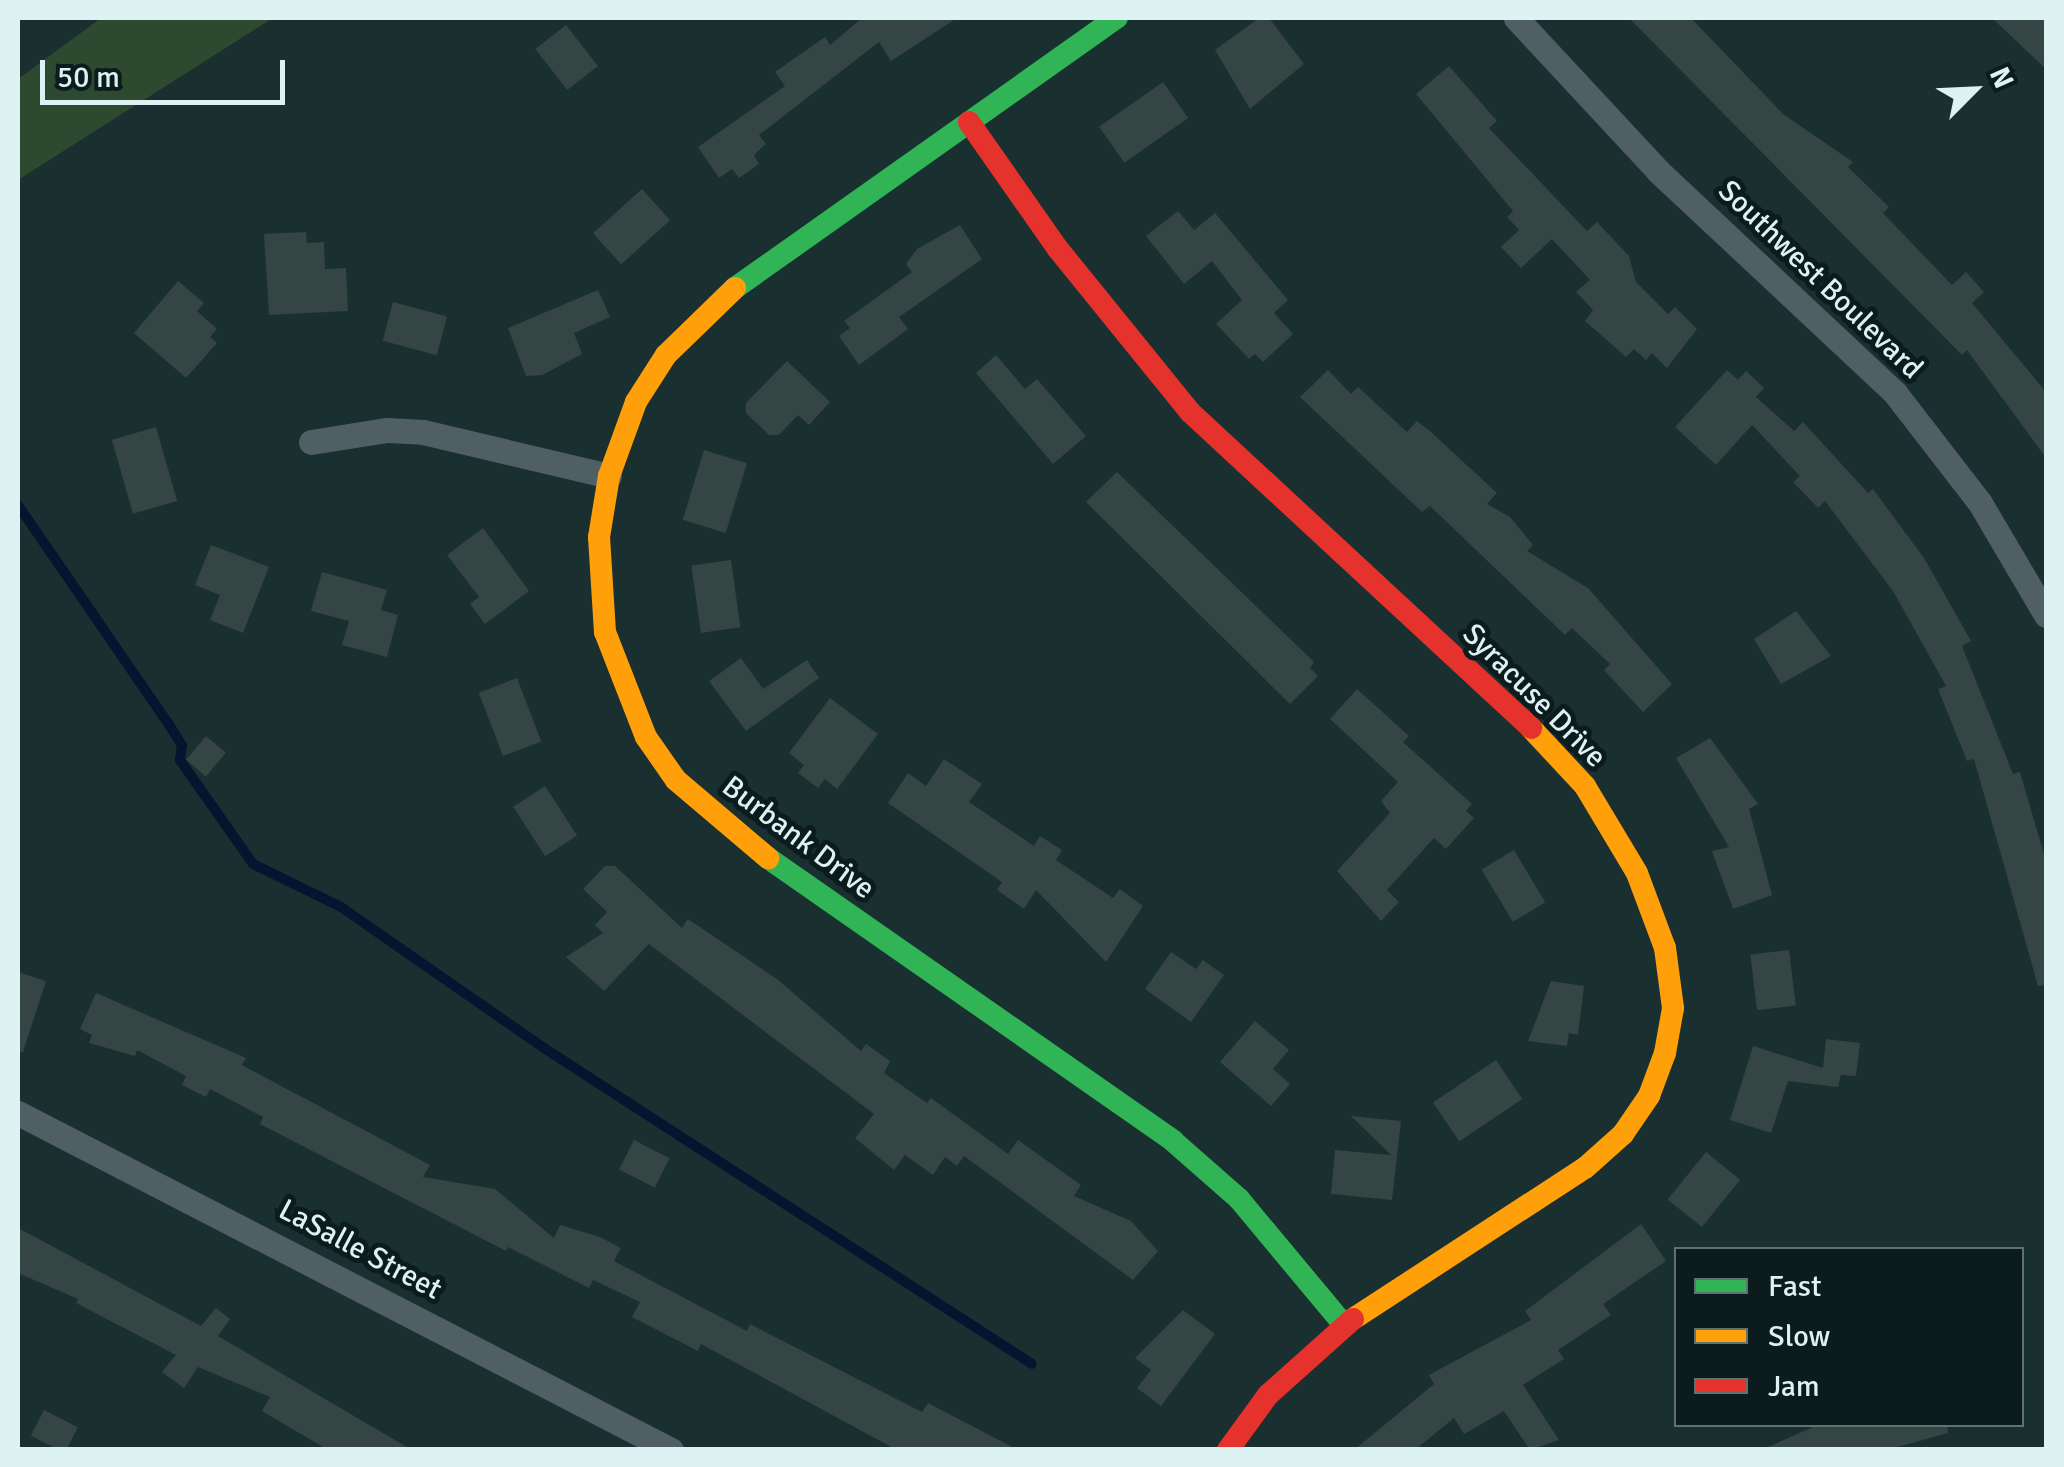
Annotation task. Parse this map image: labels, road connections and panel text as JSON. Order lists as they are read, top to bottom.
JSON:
{
  "streets": {
    "street": [
      "Southwest Boulevard",
      "Syracuse Drive",
      "Burbank Drive",
      "LaSalle Street"
    ]
  },
  "crossings": [
    ["Syracuse Drive", "Burbank Drive"]
  ],
  "legend": ["Fast", "Slow", "Jam"],
  "scale_bar": "50 m",
  "north": "top right"
}
